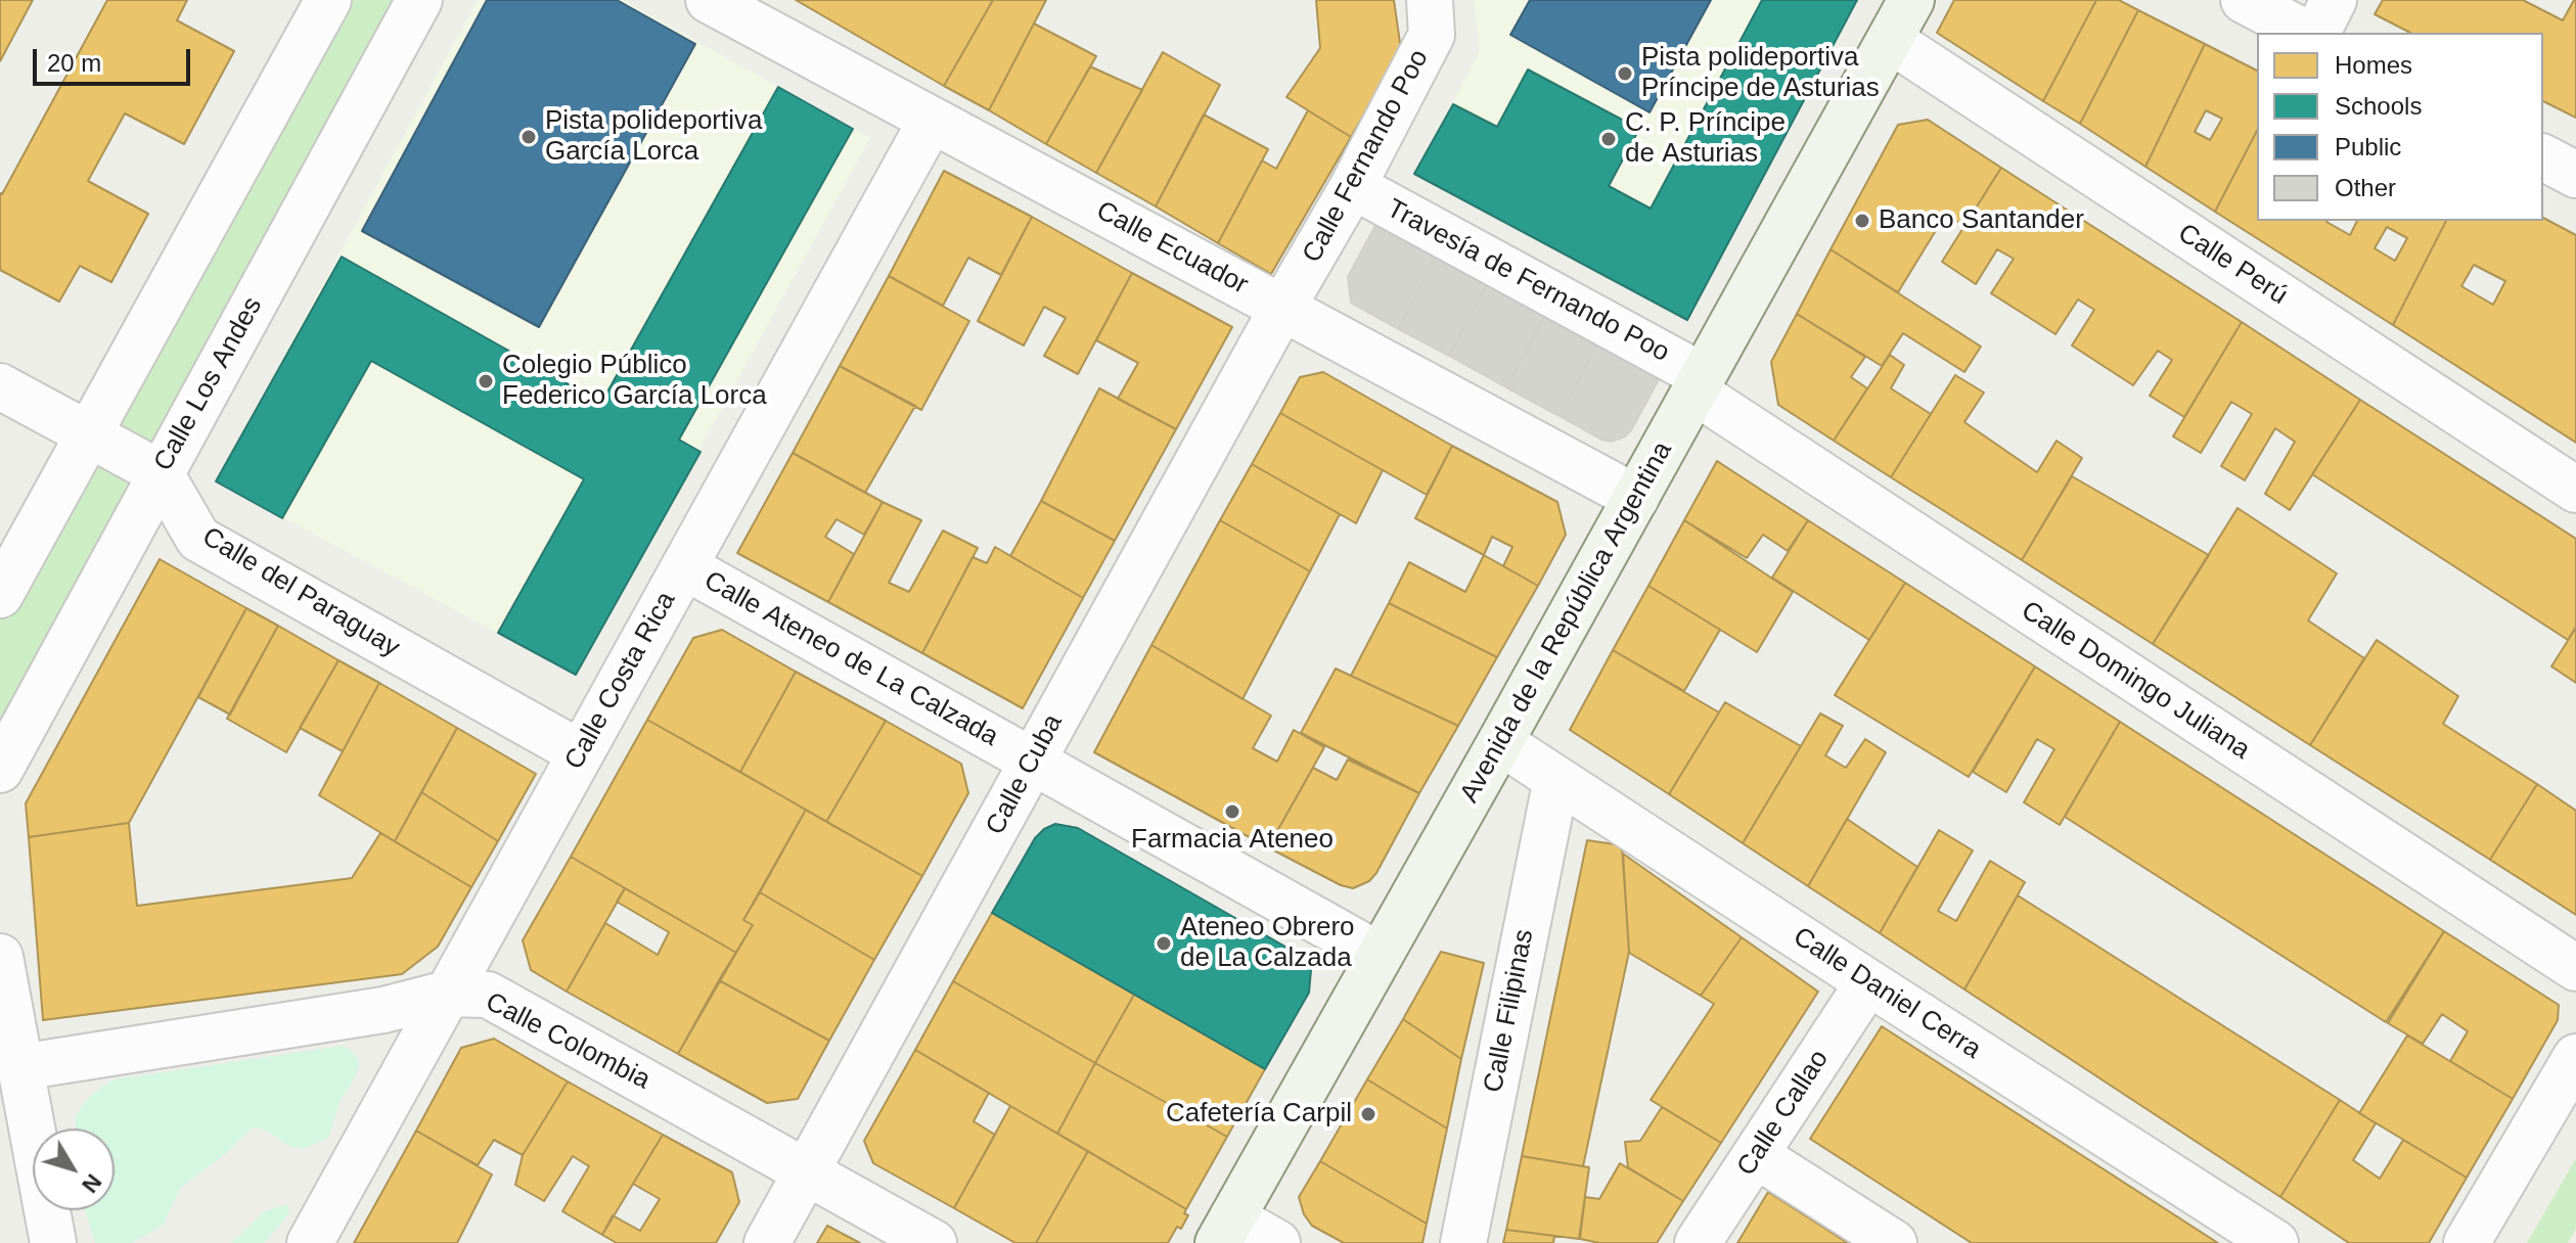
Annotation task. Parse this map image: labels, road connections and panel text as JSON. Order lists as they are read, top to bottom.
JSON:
{
  "streets": {
    "street": [
      "Calle Fernando Poo",
      "Calle Ecuador",
      "Calle Perú",
      "Travesía de Fernando Poo",
      "Calle Los Andes",
      "Calle del Paraguay",
      "Avenida de la República Argentina",
      "Calle Ateneo de La Calzada",
      "Calle Costa Rica",
      "Calle Domingo Juliana",
      "Calle Cuba",
      "Calle Daniel Cerra",
      "Calle Filipinas",
      "Calle Colombia",
      "Calle Callao"
    ]
  },
  "crossings": [
    ["Calle Fernando Poo", "Calle Ecuador"],
    ["Calle Fernando Poo", "Travesía de Fernando Poo"],
    ["Calle Fernando Poo", "Calle Cuba"],
    ["Calle Ecuador", "Avenida de la República Argentina"],
    ["Calle Ecuador", "Calle Costa Rica"],
    ["Calle Ecuador", "Calle Cuba"],
    ["Calle Perú", "Avenida de la República Argentina"],
    ["Travesía de Fernando Poo", "Avenida de la República Argentina"],
    ["Travesía de Fernando Poo", "Calle Domingo Juliana"],
    ["Calle Los Andes", "Calle del Paraguay"],
    ["Calle del Paraguay", "Calle Costa Rica"],
    ["Avenida de la República Argentina", "Calle Domingo Juliana"],
    ["Avenida de la República Argentina", "Calle Daniel Cerra"],
    ["Calle Ateneo de La Calzada", "Calle Costa Rica"],
    ["Calle Ateneo de La Calzada", "Calle Cuba"],
    ["Calle Costa Rica", "Calle Colombia"],
    ["Calle Cuba", "Calle Colombia"],
    ["Calle Daniel Cerra", "Calle Filipinas"],
    ["Calle Daniel Cerra", "Calle Callao"]
  ],
  "places": [
    "Pista polideportiva Príncipe de Asturias",
    "Pista polideportiva García Lorca",
    "C. P. Príncipe de Asturias",
    "Banco Santander",
    "Colegio Público Federico García Lorca",
    "Farmacia Ateneo",
    "Ateneo Obrero de La Calzada",
    "Cafetería Carpil"
  ],
  "legend": [
    "Homes",
    "Schools",
    "Public",
    "Other"
  ],
  "scale_bar": "20 m",
  "north": "bottom right"
}
